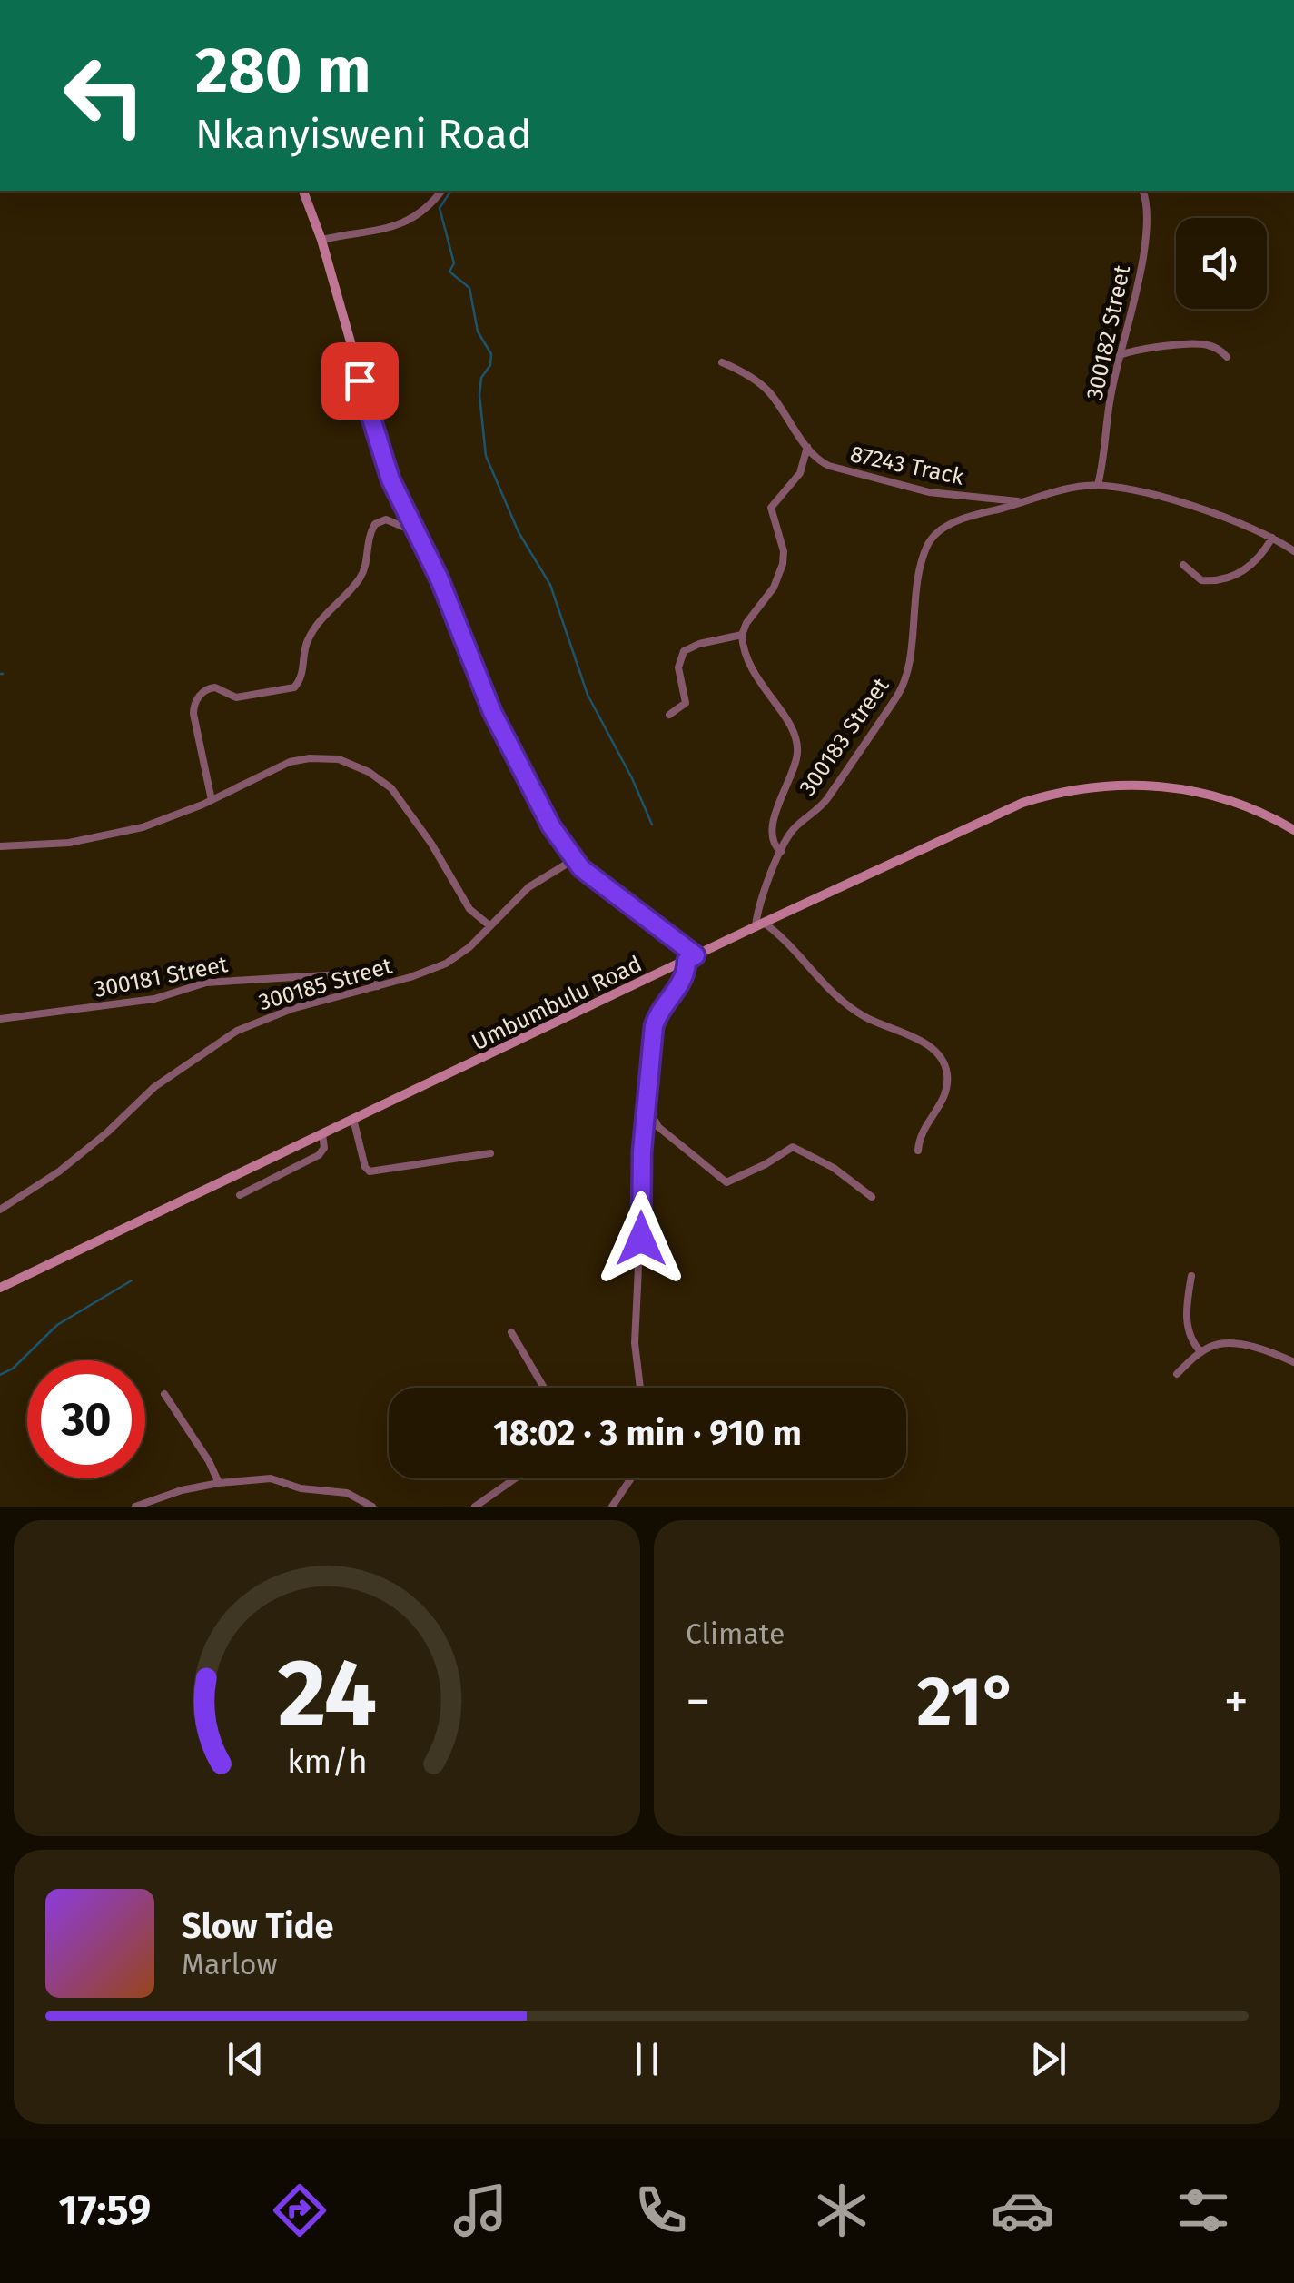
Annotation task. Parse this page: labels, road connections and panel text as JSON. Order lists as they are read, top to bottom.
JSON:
{
  "streets": {
    "main road": ["Umbumbulu Road"],
    "street": [
      "300182 Street",
      "87243 Track",
      "300183 Street",
      "300181 Street",
      "300185 Street"
    ]
  },
  "crossings": [
    ["300182 Street", "300183 Street"],
    ["87243 Track", "300183 Street"],
    ["300181 Street", "300185 Street"]
  ],
  "page": {
    "turn": ["280 m", "Nkanyisweni Road"],
    "limit": "30",
    "trip": "18:02 · 3 min · 910 m",
    "tile": "Climate",
    "heat": ["−", "21°", "+"],
    "song": ["Slow Tide", "Marlow"],
    "tabs": "17:59",
    "gauge": ["24", "km/h"]
  }
}
